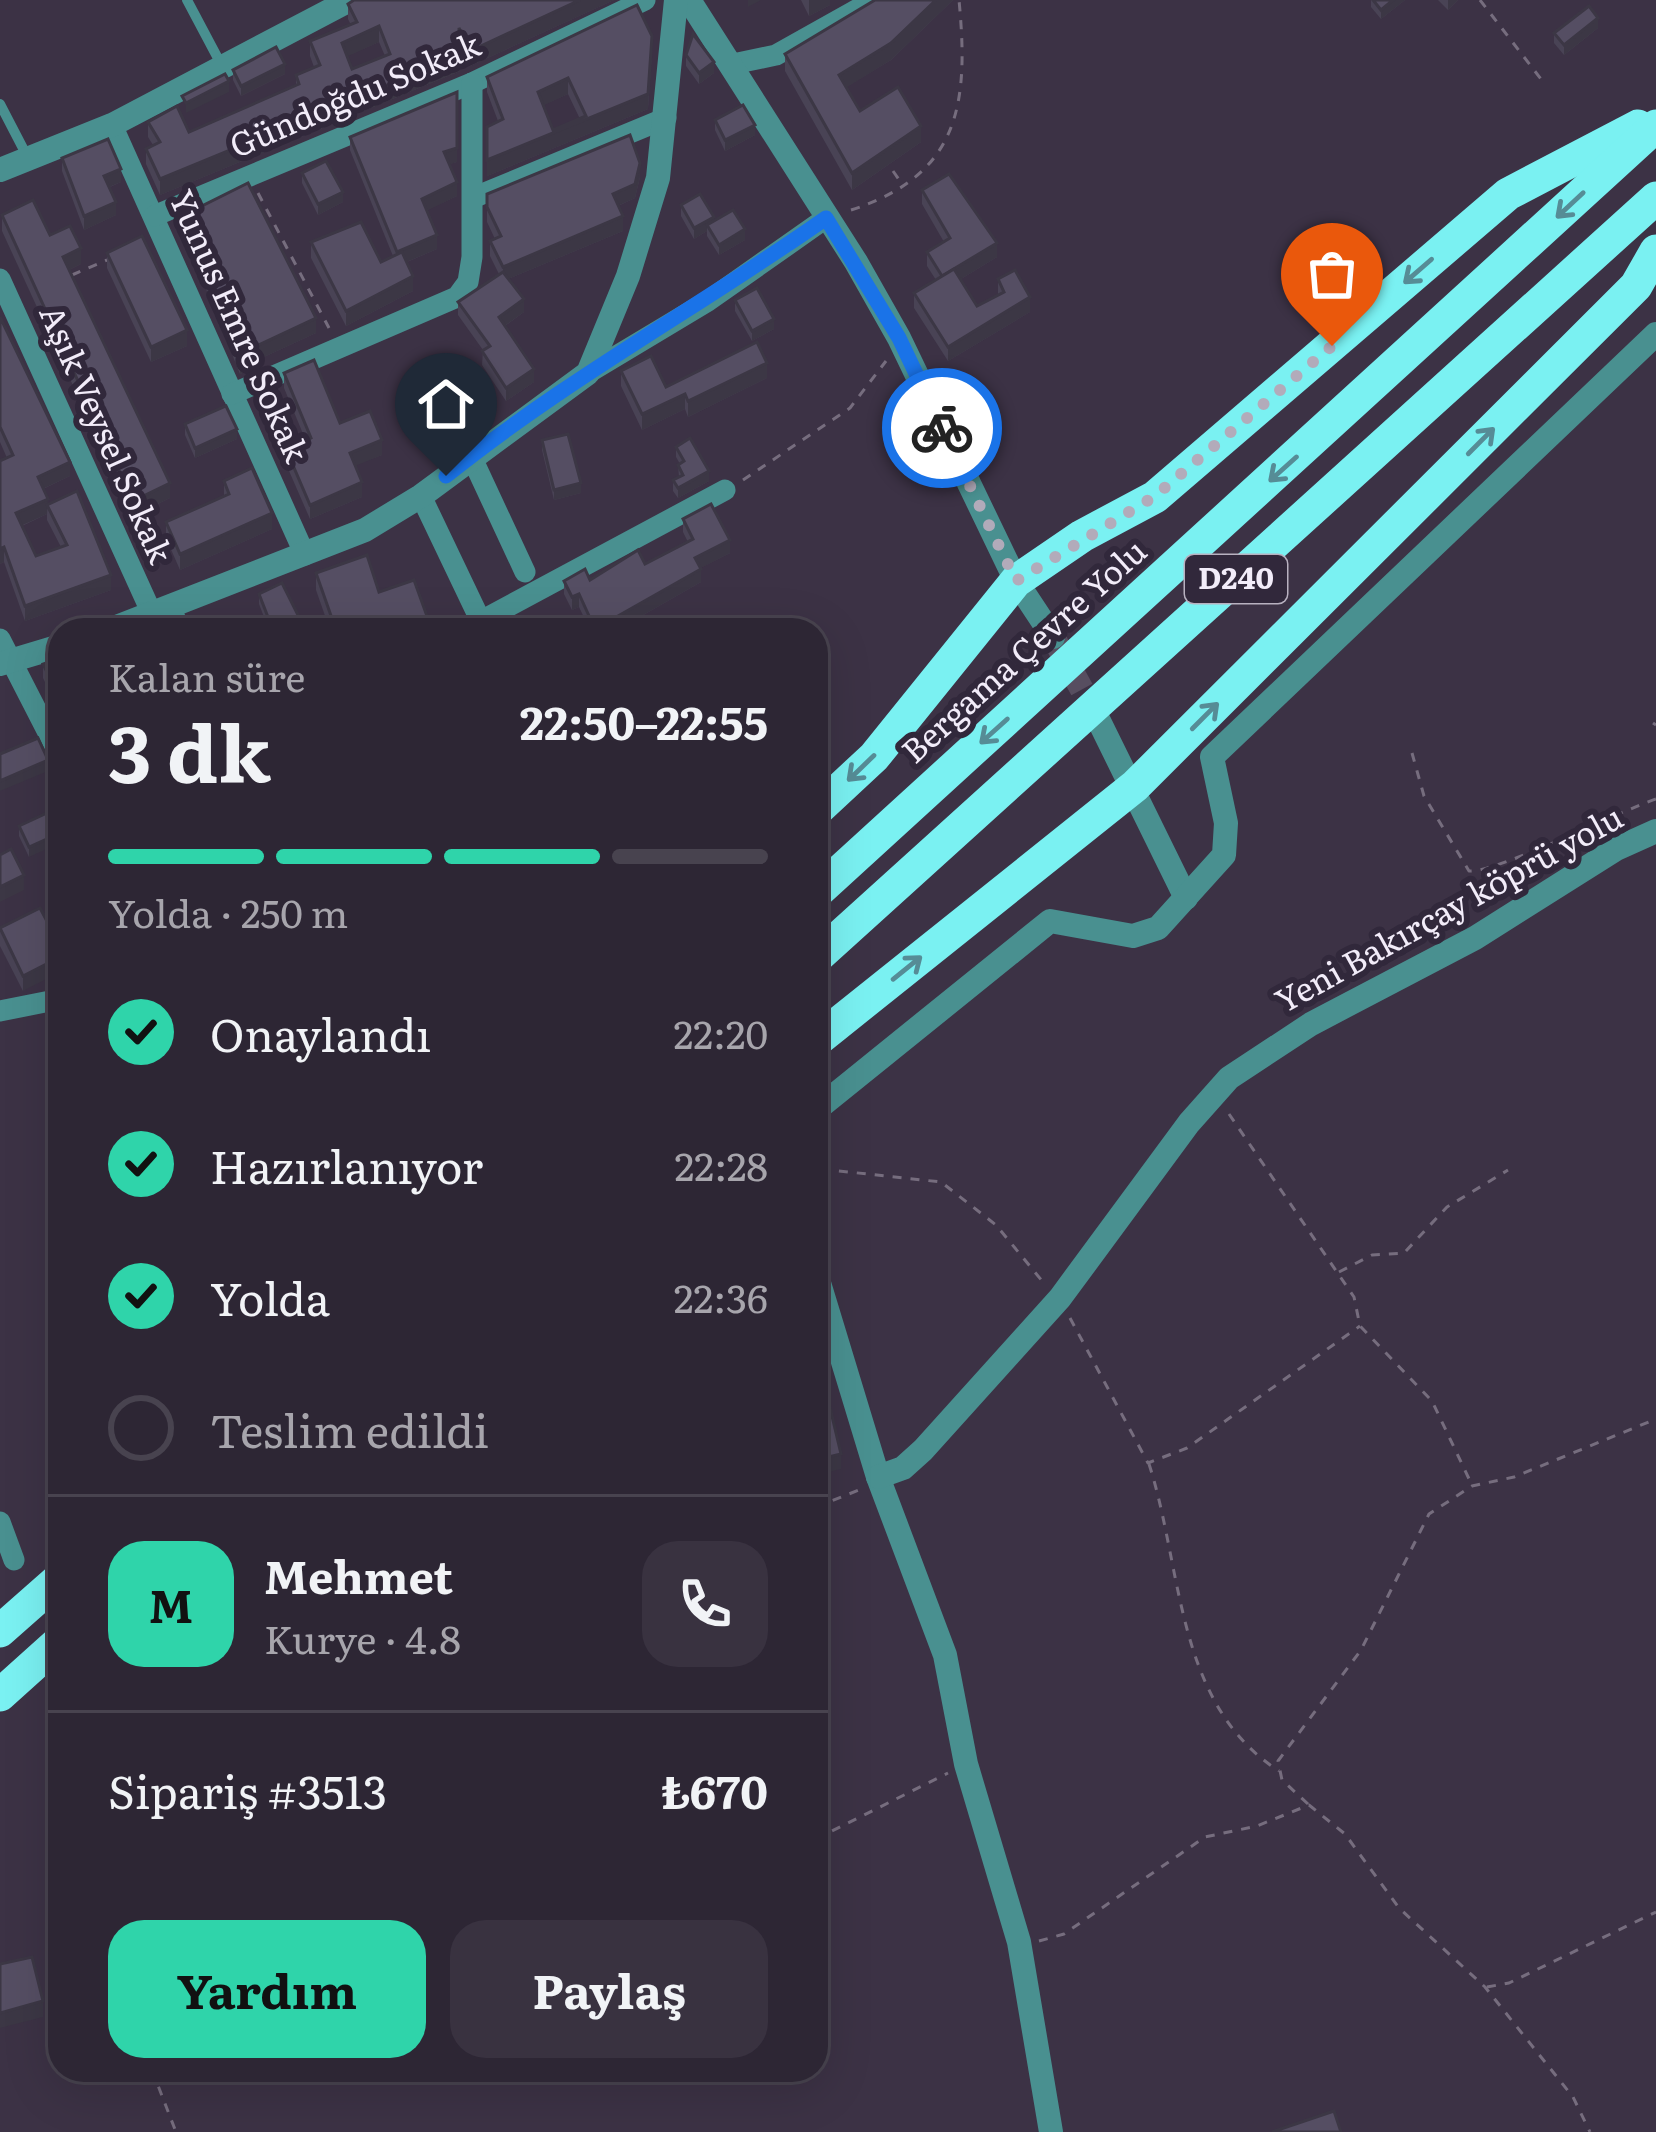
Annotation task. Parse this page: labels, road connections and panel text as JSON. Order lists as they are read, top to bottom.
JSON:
{
  "streets": {
    "highway": ["D240", "Bergama Çevre Yolu"],
    "street": [
      "Gündoğdu Sokak",
      "Yunus Emre Sokak",
      "Aşık Veysel Sokak",
      "Yeni Bakırçay köprü yolu"
    ]
  },
  "crossings": [
    ["Gündoğdu Sokak", "Yunus Emre Sokak"]
  ],
  "page": {
    "heading": ["3 dk", "Kalan süre", "22:50–22:55"],
    "panel": [
      "Mehmet",
      "Kurye · 4.8",
      "Sipariş #3513",
      "₺670"
    ],
    "bar": "Yolda · 250 m",
    "list": [
      ["Onaylandı", "22:20"],
      ["Hazırlanıyor", "22:28"],
      ["Yolda", "22:36"],
      "Teslim edildi"
    ],
    "round": "M",
    "buttons": ["Yardım", "Paylaş"]
  }
}
